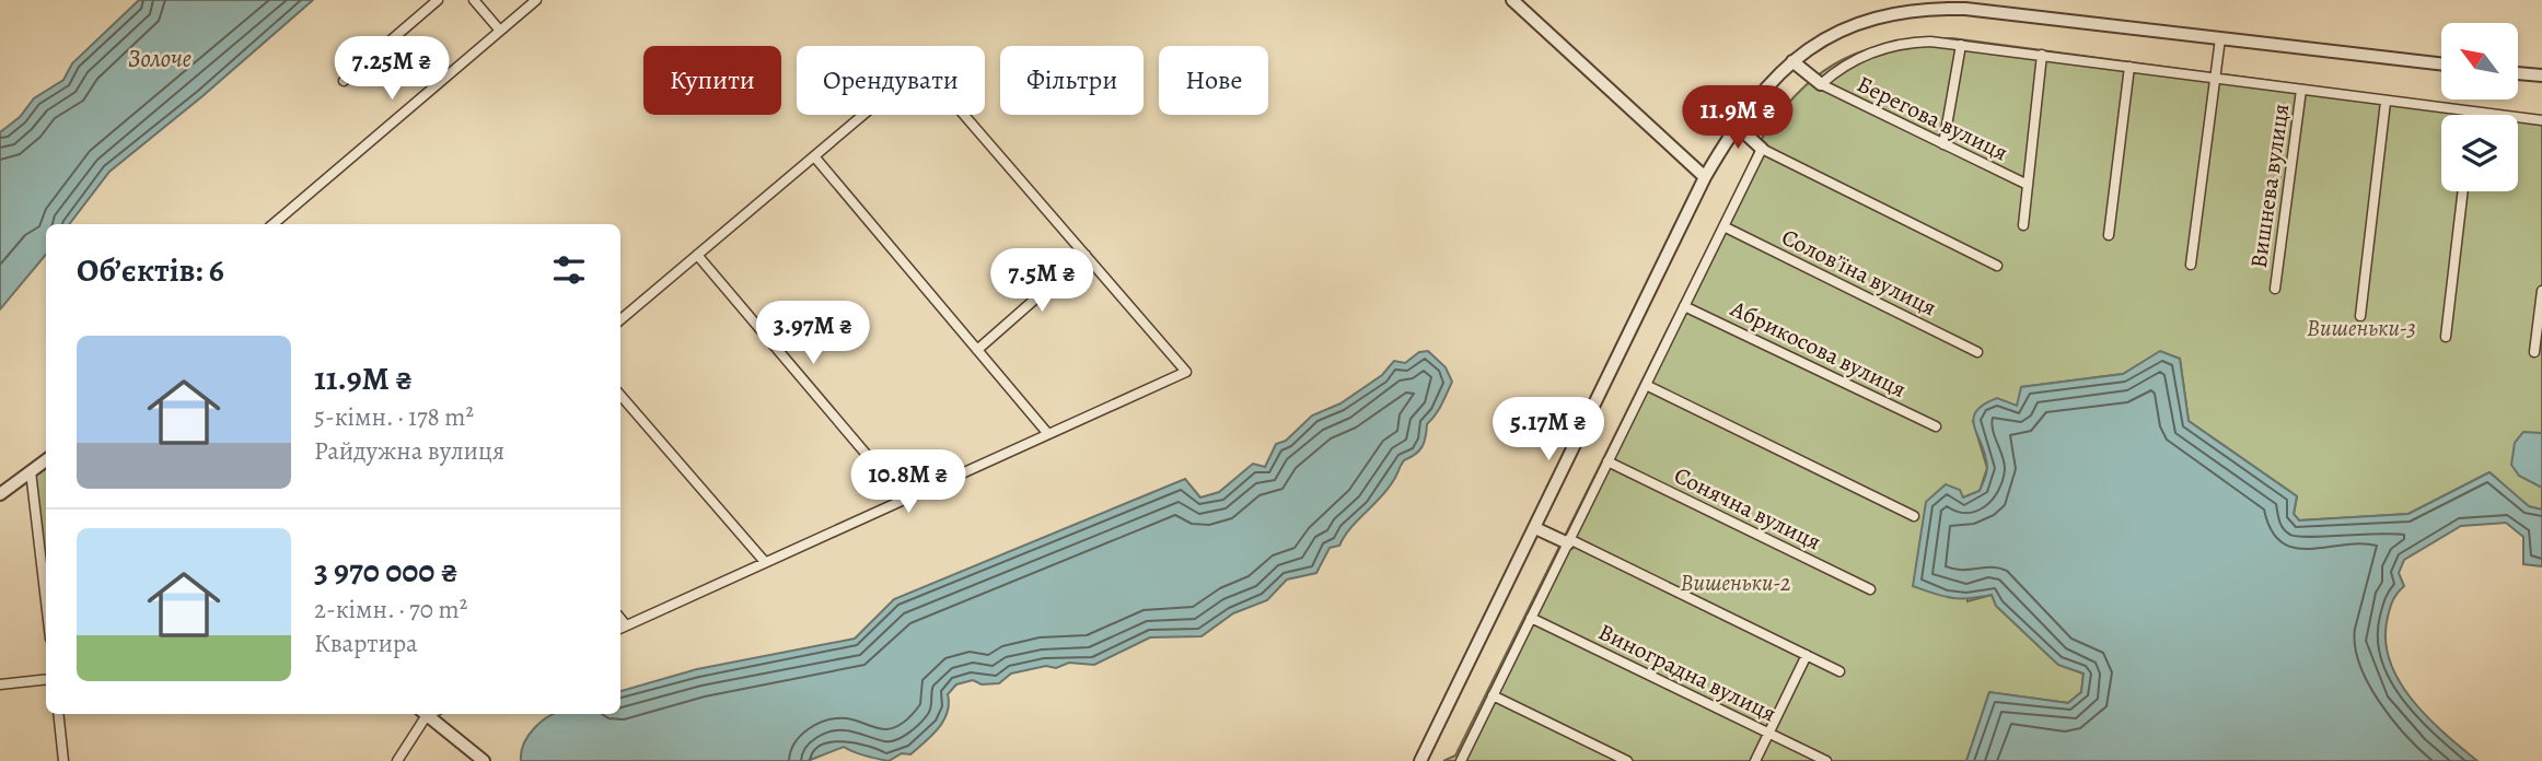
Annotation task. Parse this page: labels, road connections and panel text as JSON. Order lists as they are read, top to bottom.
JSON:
{
  "streets": {
    "street": [
      "Берегова вулиця",
      "Вишнева вулиця",
      "Соловʼїна вулиця",
      "Абрикосова вулиця",
      "Сонячна вулиця",
      "Виноградна вулиця"
    ]
  },
  "water": ["Золоче"],
  "parks": ["Вишеньки-3", "Вишеньки-2"],
  "north": "top left",
  "page": {
    "price": [
      "7.25M ₴",
      "11.9M ₴",
      "7.5M ₴",
      "3.97M ₴",
      "5.17M ₴",
      "10.8M ₴"
    ],
    "chip": [
      "Купити",
      "Орендувати",
      "Фільтри",
      "Нове"
    ],
    "heading": "Об’єктів: 6",
    "list": [
      {
        "name": "11.9M ₴",
        "note": "5-кімн. · 178 m² · Райдужна вулиця"
      },
      {
        "name": "3 970 000 ₴",
        "note": "2-кімн. · 70 m² · Квартира"
      }
    ]
  }
}
